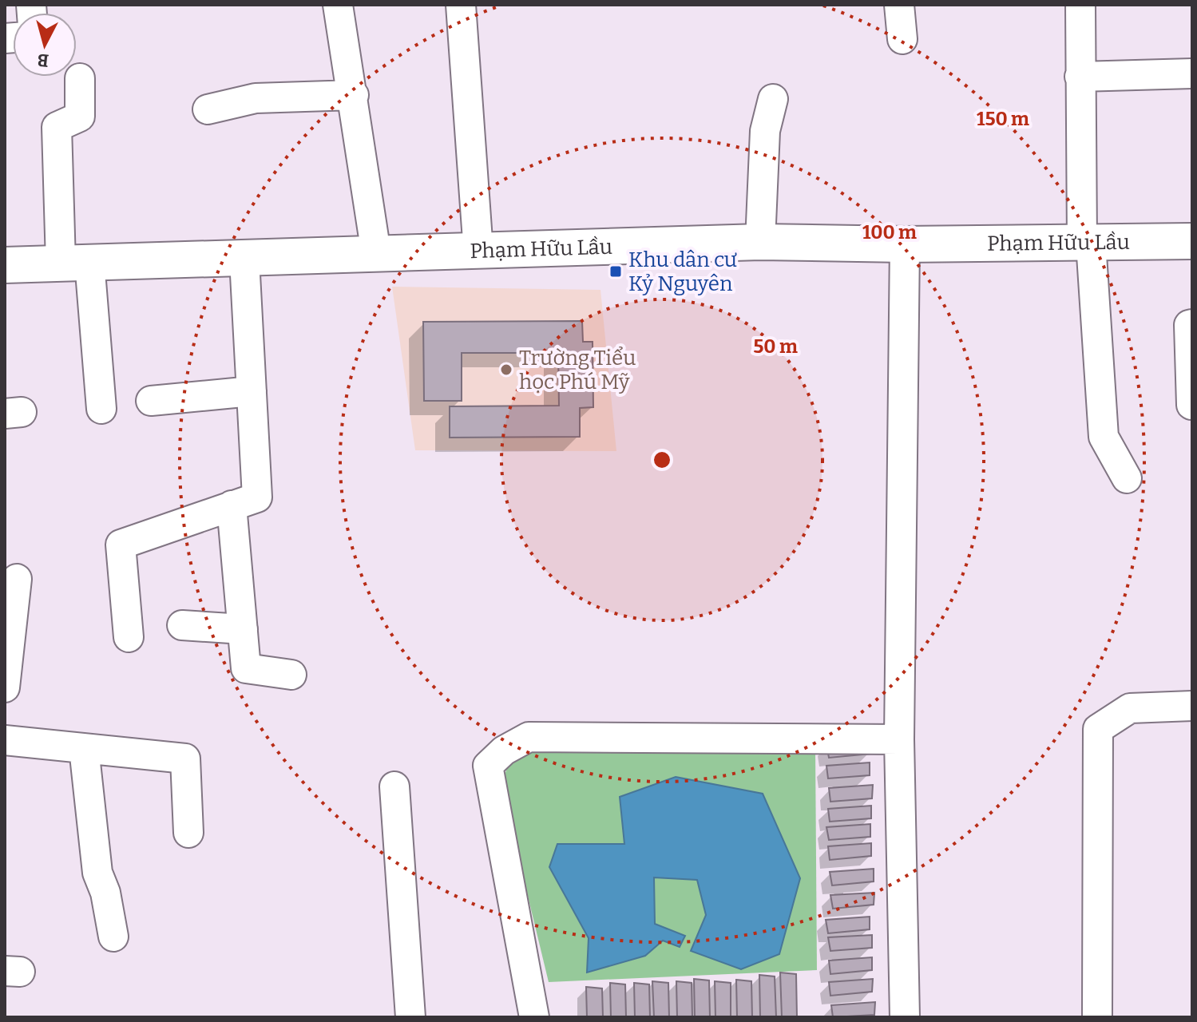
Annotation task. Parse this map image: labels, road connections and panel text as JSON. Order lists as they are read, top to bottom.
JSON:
{
  "streets": {
    "main road": ["Phạm Hữu Lầu"]
  },
  "places": {
    "transit": ["Khu dân cư Kỷ Nguyên"],
    "other": ["Trường Tiểu học Phú Mỹ"]
  },
  "north": "bottom",
  "rings": ["150 m", "100 m", "50 m"]
}
